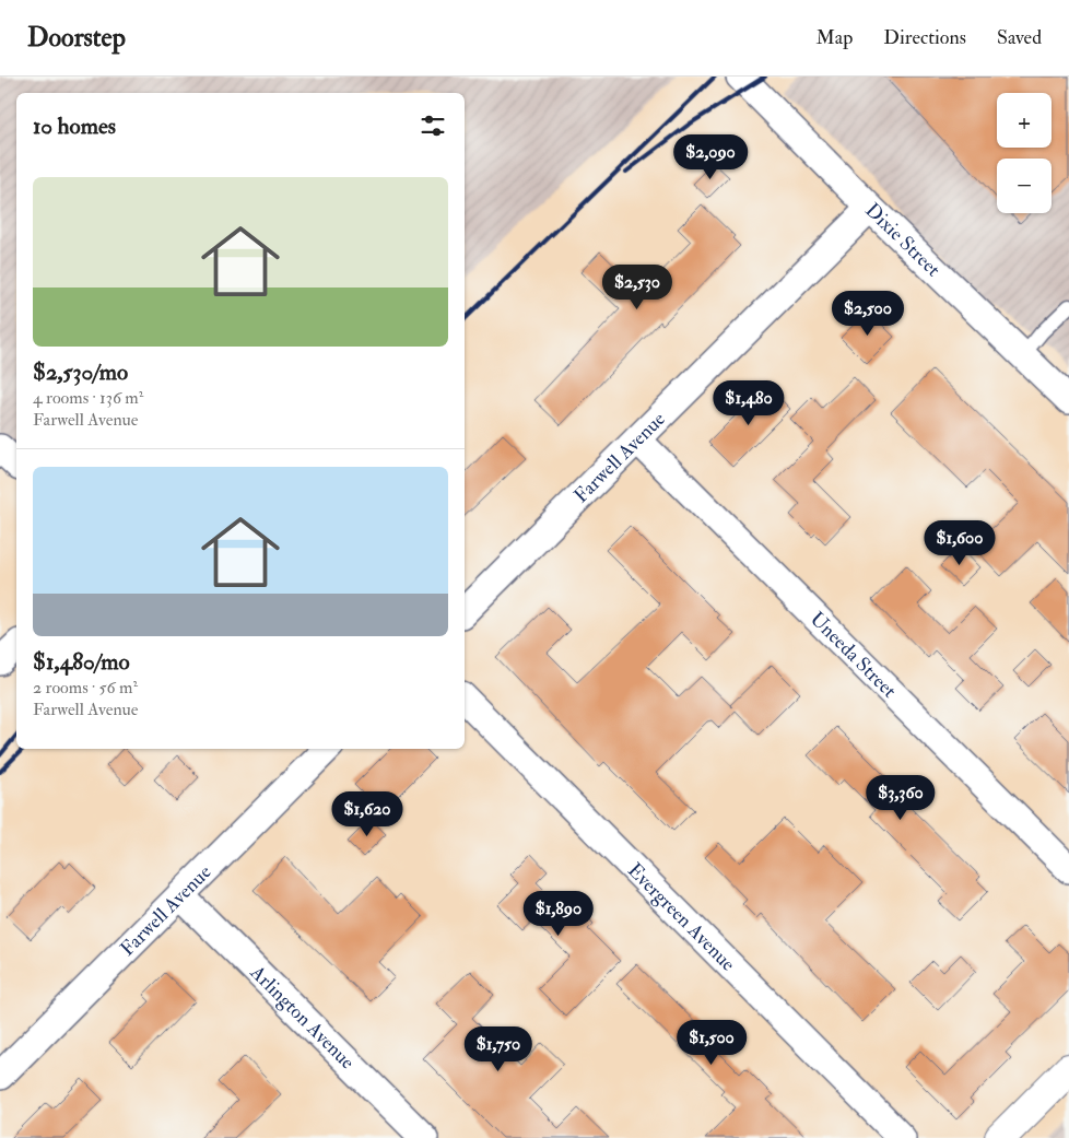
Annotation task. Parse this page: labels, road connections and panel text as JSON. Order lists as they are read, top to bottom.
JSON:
{
  "streets": {
    "street": [
      "Dixie Street",
      "Farwell Avenue",
      "Uneeda Street",
      "Evergreen Avenue",
      "Arlington Avenue"
    ]
  },
  "crossings": [
    ["Dixie Street", "Farwell Avenue"],
    ["Farwell Avenue", "Uneeda Street"],
    ["Farwell Avenue", "Arlington Avenue"]
  ],
  "page": {
    "header": "Doorstep",
    "nav": ["Map", "Directions", "Saved"],
    "map_buttons": ["+", "−"],
    "heading": "10 homes",
    "price": [
      "$2,090",
      "$2,530",
      "$2,500",
      "$1,480",
      "$1,600",
      "$3,360",
      "$1,620",
      "$1,890",
      "$1,500",
      "$1,750"
    ],
    "list": [
      {
        "name": "$2,530/mo",
        "note": "4 rooms · 136 m² · Farwell Avenue"
      },
      {
        "name": "$1,480/mo",
        "note": "2 rooms · 56 m² · Farwell Avenue"
      }
    ]
  }
}
